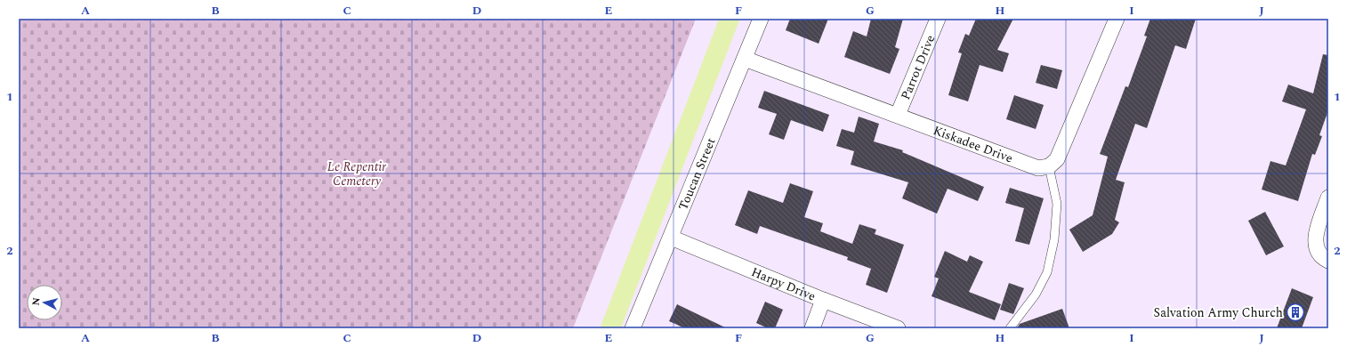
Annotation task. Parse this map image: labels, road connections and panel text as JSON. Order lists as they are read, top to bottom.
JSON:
{
  "streets": {
    "street": [
      "Parrot Drive",
      "Kiskadee Drive",
      "Toucan Street",
      "Harpy Drive"
    ]
  },
  "crossings": [
    ["Parrot Drive", "Kiskadee Drive"],
    ["Kiskadee Drive", "Toucan Street"],
    ["Toucan Street", "Harpy Drive"]
  ],
  "parks": ["Le Repentir Cemetery"],
  "places": {
    "building": ["Salvation Army Church"]
  },
  "north": "left",
  "grid": {
    "columns": [
      "A",
      "B",
      "C",
      "D",
      "E",
      "F",
      "G",
      "H",
      "I",
      "J"
    ],
    "rows": ["1", "2"]
  }
}
